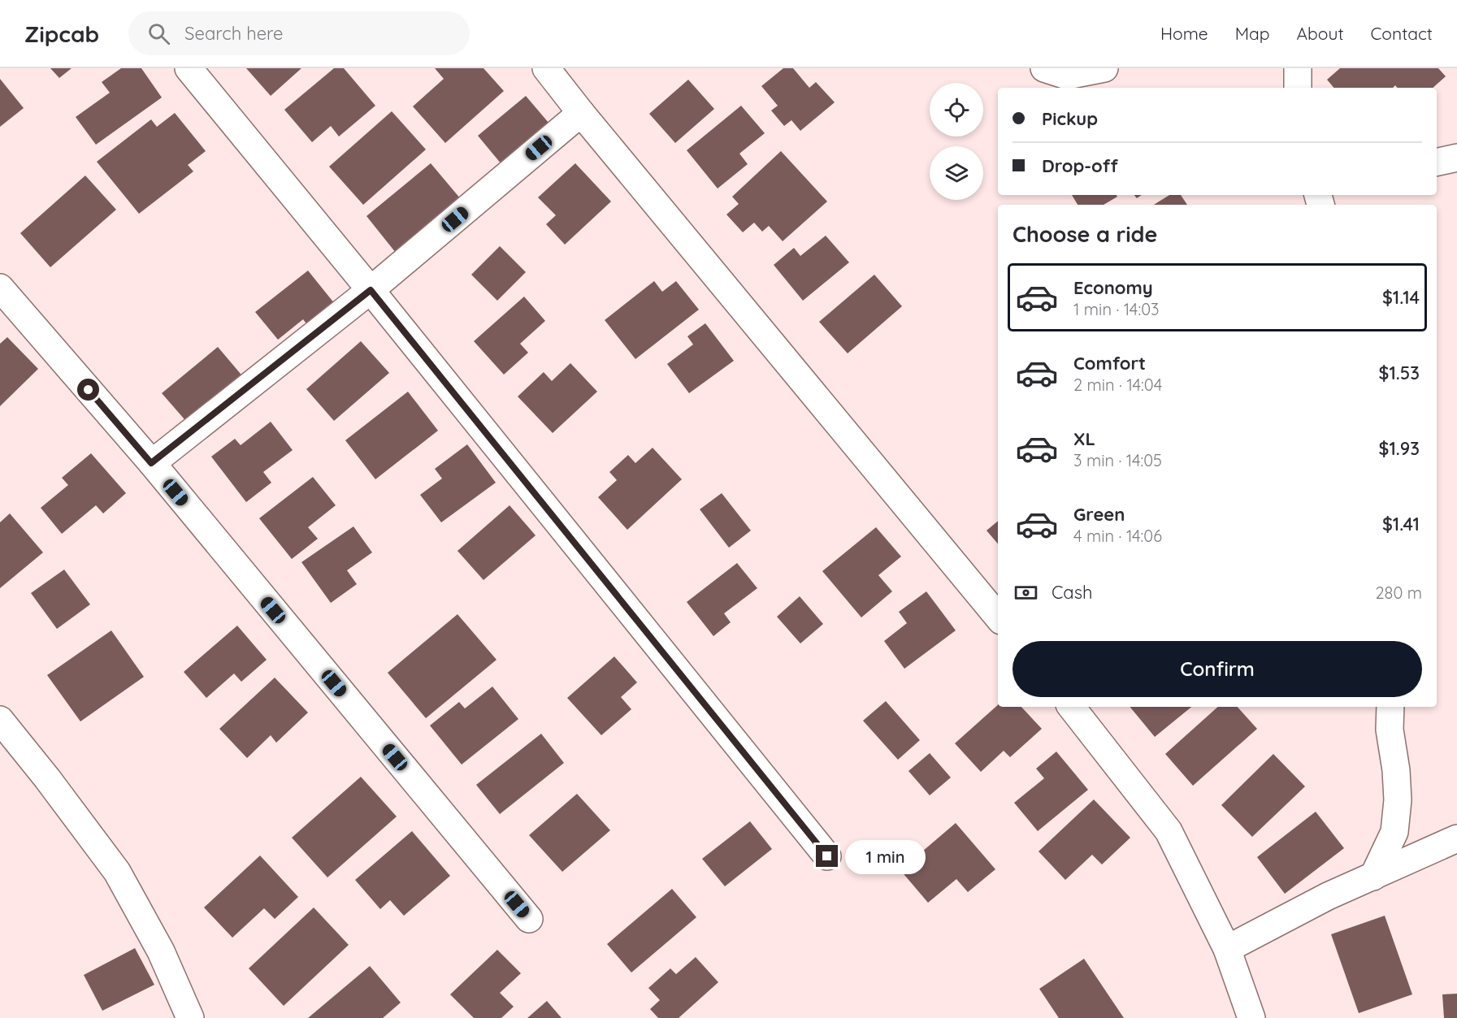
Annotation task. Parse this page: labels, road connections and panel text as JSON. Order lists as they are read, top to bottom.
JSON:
{
  "page": {
    "header": "Zipcab",
    "search": "Search here",
    "nav": [
      "Home",
      "Map",
      "About",
      "Contact"
    ],
    "banner": ["Pickup", "Drop-off"],
    "heading": "Choose a ride",
    "list": [
      {
        "name": "Economy",
        "note": "1 min · 14:03",
        "value": "$1.14"
      },
      {
        "name": "Comfort",
        "note": "2 min · 14:04",
        "value": "$1.53"
      },
      {
        "name": "XL",
        "note": "3 min · 14:05",
        "value": "$1.93"
      },
      {
        "name": "Green",
        "note": "4 min · 14:06",
        "value": "$1.41"
      }
    ],
    "pay": ["Cash", "280 m"],
    "buttons": "Confirm",
    "bubble": "1 min"
  }
}
